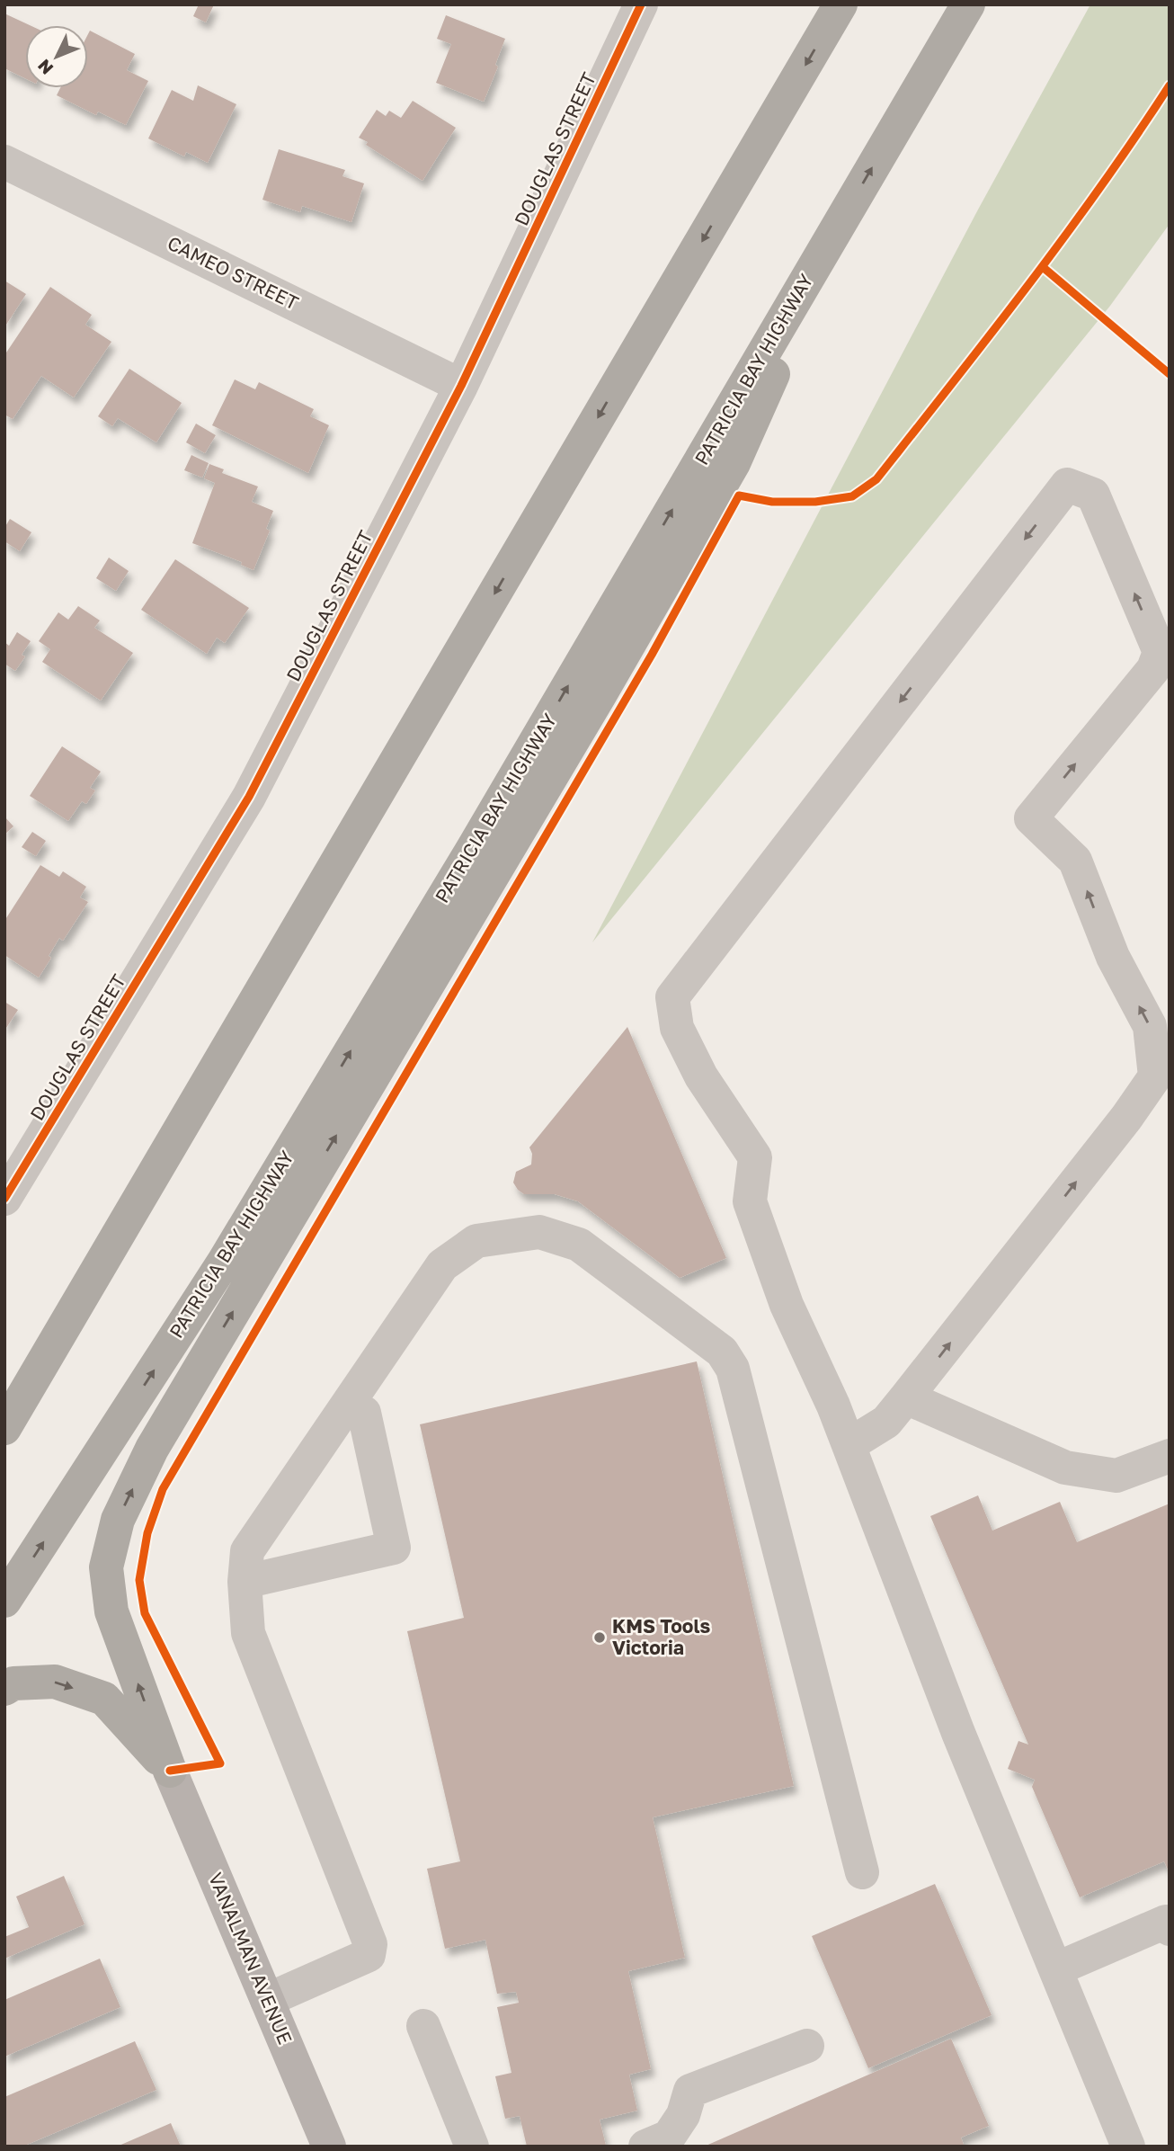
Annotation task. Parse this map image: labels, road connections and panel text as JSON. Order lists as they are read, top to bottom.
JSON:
{
  "streets": {
    "highway": ["PATRICIA BAY HIGHWAY"],
    "main road": ["VANALMAN AVENUE"],
    "street": ["DOUGLAS STREET", "CAMEO STREET"]
  },
  "crossings": [
    ["DOUGLAS STREET", "CAMEO STREET"]
  ],
  "places": ["KMS Tools Victoria"],
  "north": "bottom left"
}
